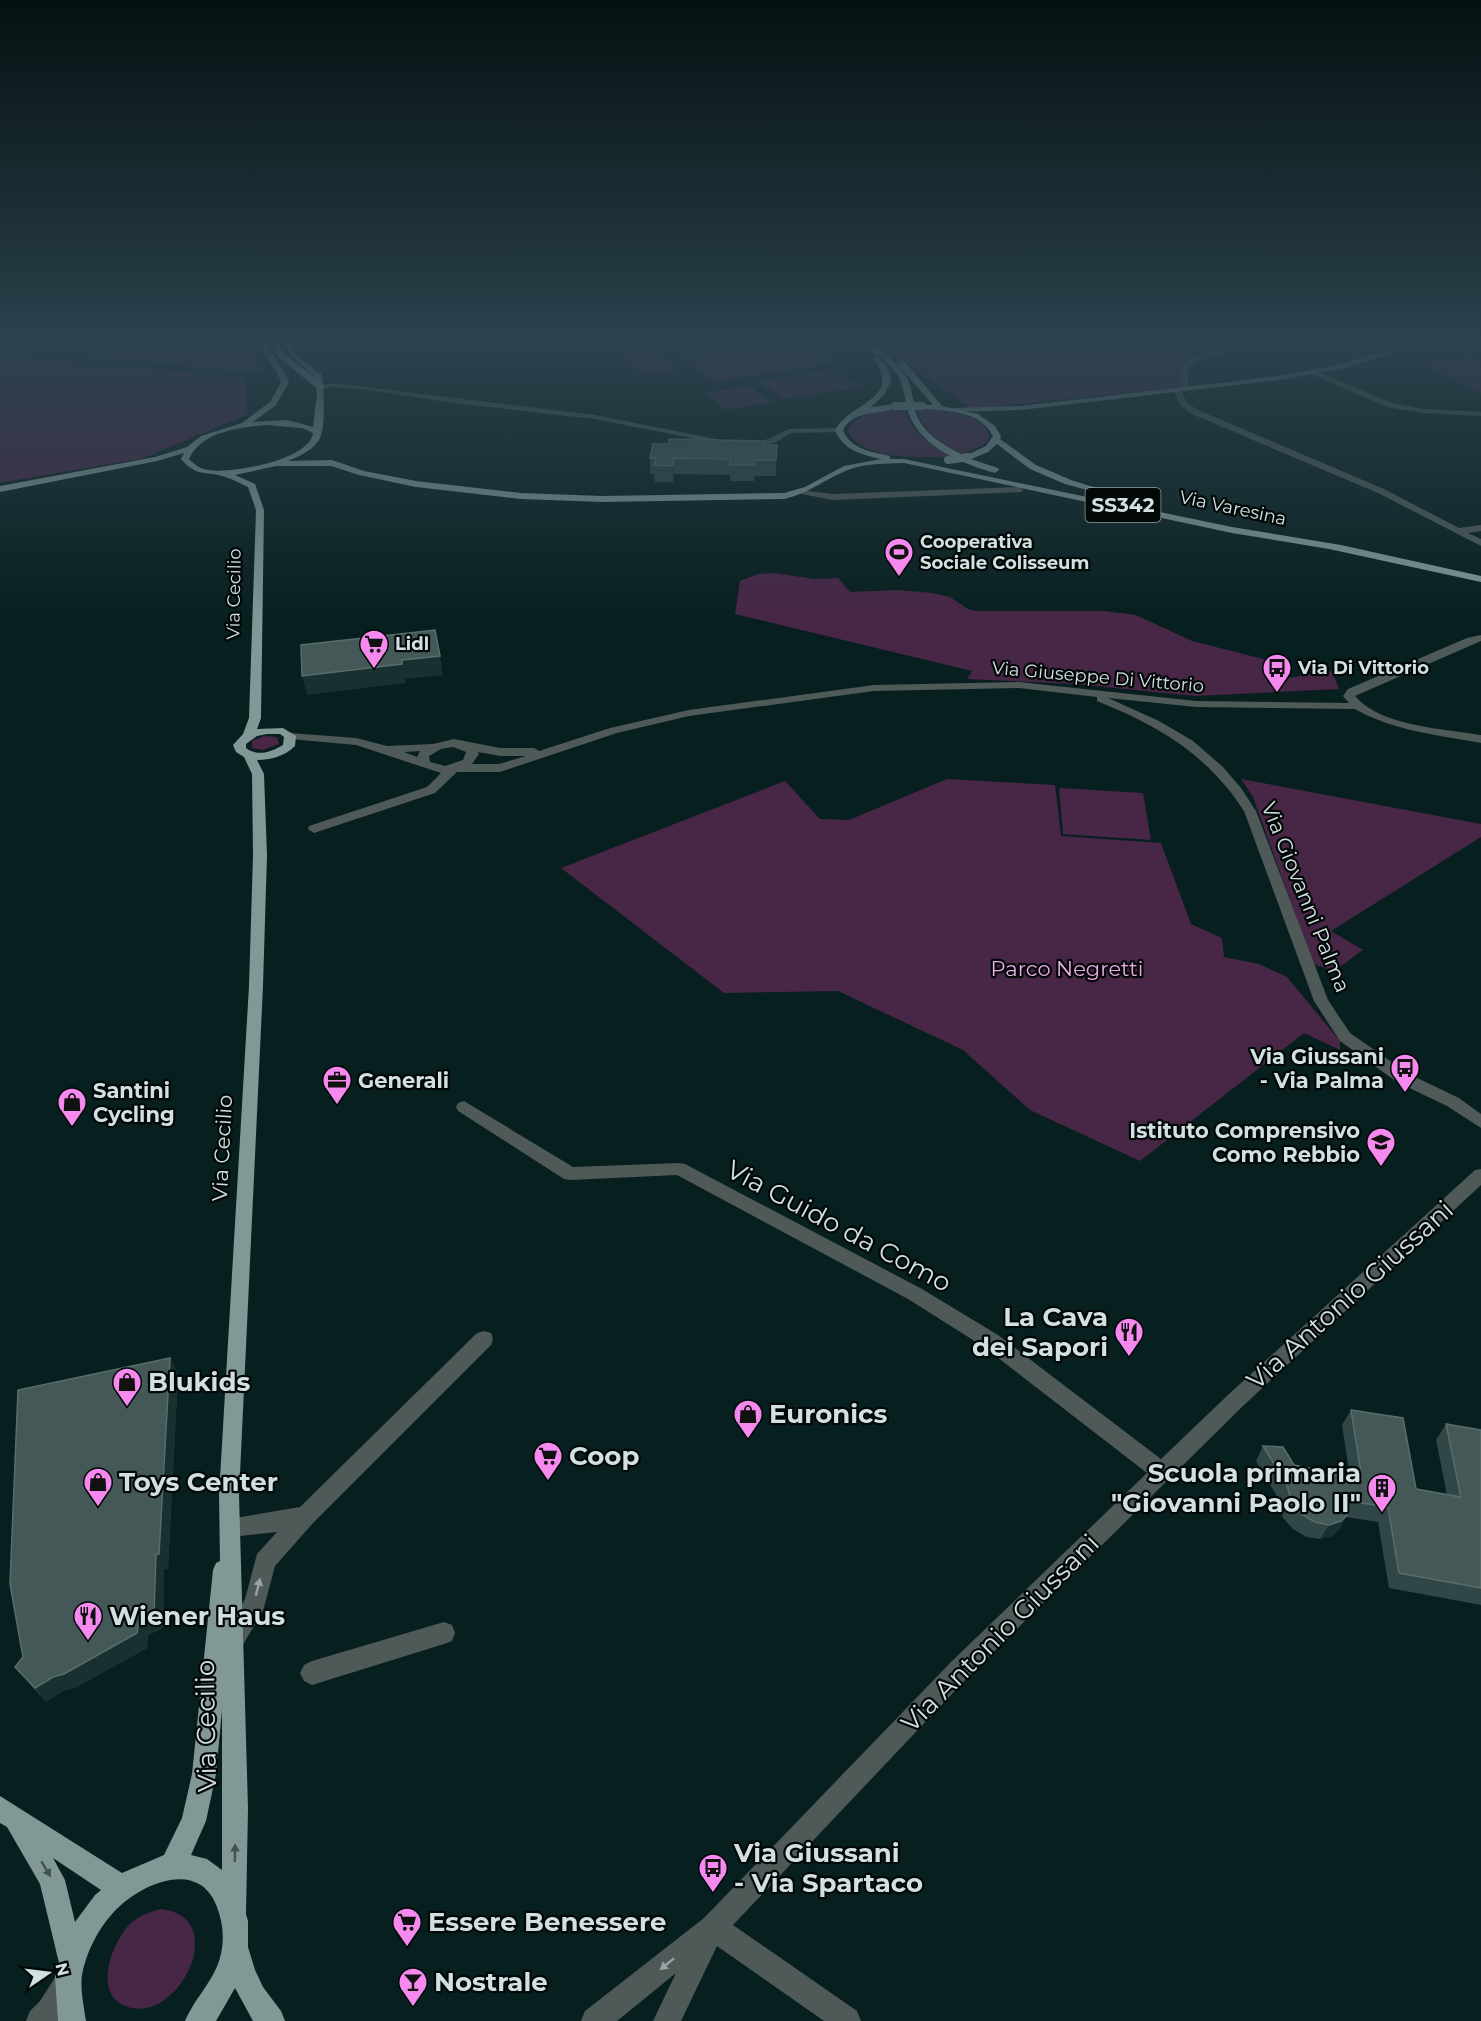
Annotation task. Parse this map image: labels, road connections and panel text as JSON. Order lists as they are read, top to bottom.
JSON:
{
  "streets": {
    "main road": ["SS342", "Via Varesina", "Via Cecilio"],
    "street": [
      "Via Giuseppe Di Vittorio",
      "Via Giovanni Palma",
      "Via Guido da Como",
      "Via Antonio Giussani"
    ]
  },
  "crossings": [
    ["SS342", "Via Varesina"],
    ["Via Giuseppe Di Vittorio", "Via Giovanni Palma"],
    ["Via Guido da Como", "Via Antonio Giussani"]
  ],
  "parks": ["Parco Negretti"],
  "places": {
    "sports": ["Cooperativa Sociale Colisseum"],
    "supermarket": ["Lidl", "Coop", "Essere Benessere"],
    "bus stop": ["Via Di Vittorio", "Via Giussani - Via Palma", "Via Giussani - Via Spartaco"],
    "office": ["Generali"],
    "shop": [
      "Santini Cycling",
      "Blukids",
      "Euronics",
      "Toys Center"
    ],
    "school or university": ["Istituto Comprensivo Como Rebbio"],
    "restaurant": ["La Cava dei Sapori", "Wiener Haus"],
    "building": ["Scuola primaria \"Giovanni Paolo II\""],
    "bar": ["Nostrale"]
  },
  "north": "right"
}
